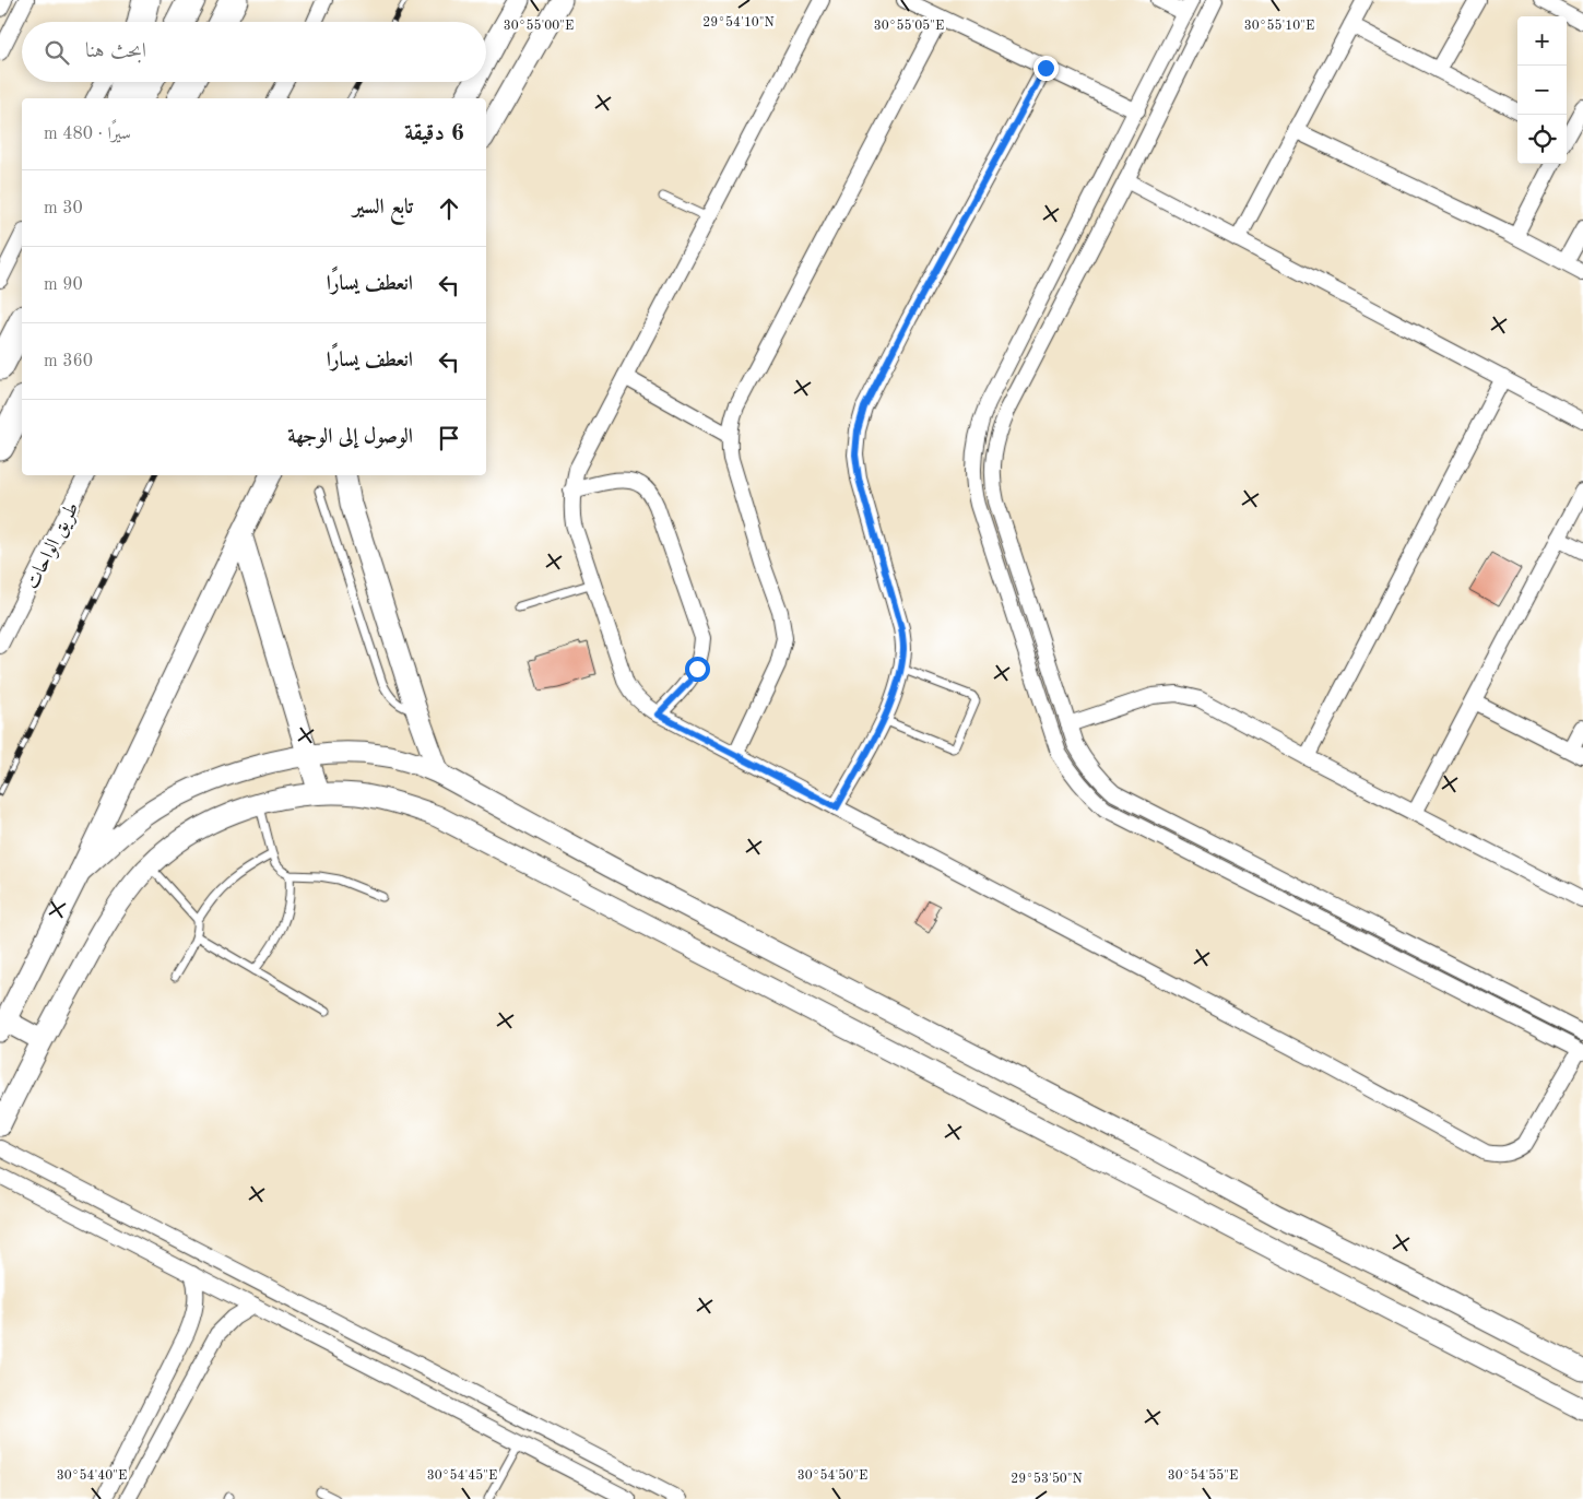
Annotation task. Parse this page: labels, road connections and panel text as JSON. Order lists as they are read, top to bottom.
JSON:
{
  "streets": {
    "street": ["طريق الواحات"]
  },
  "page": {
    "map_buttons": ["+", "−"],
    "search": "ابحث هنا",
    "heading": ["6 دقيقة", "سيرًا · 480 m"],
    "list": [
      ["تابع السير", "30 m"],
      ["انعطف يسارًا", "90 m"],
      ["انعطف يسارًا", "360 m"],
      "الوصول إلى الوجهة"
    ]
  },
  "coordinates": [
    "29°54'10\"N",
    "30°55'05\"E",
    "30°55'00\"E",
    "30°55'10\"E",
    "30°54'40\"E",
    "30°54'45\"E",
    "30°54'50\"E",
    "30°54'55\"E",
    "29°53'50\"N"
  ]
}
